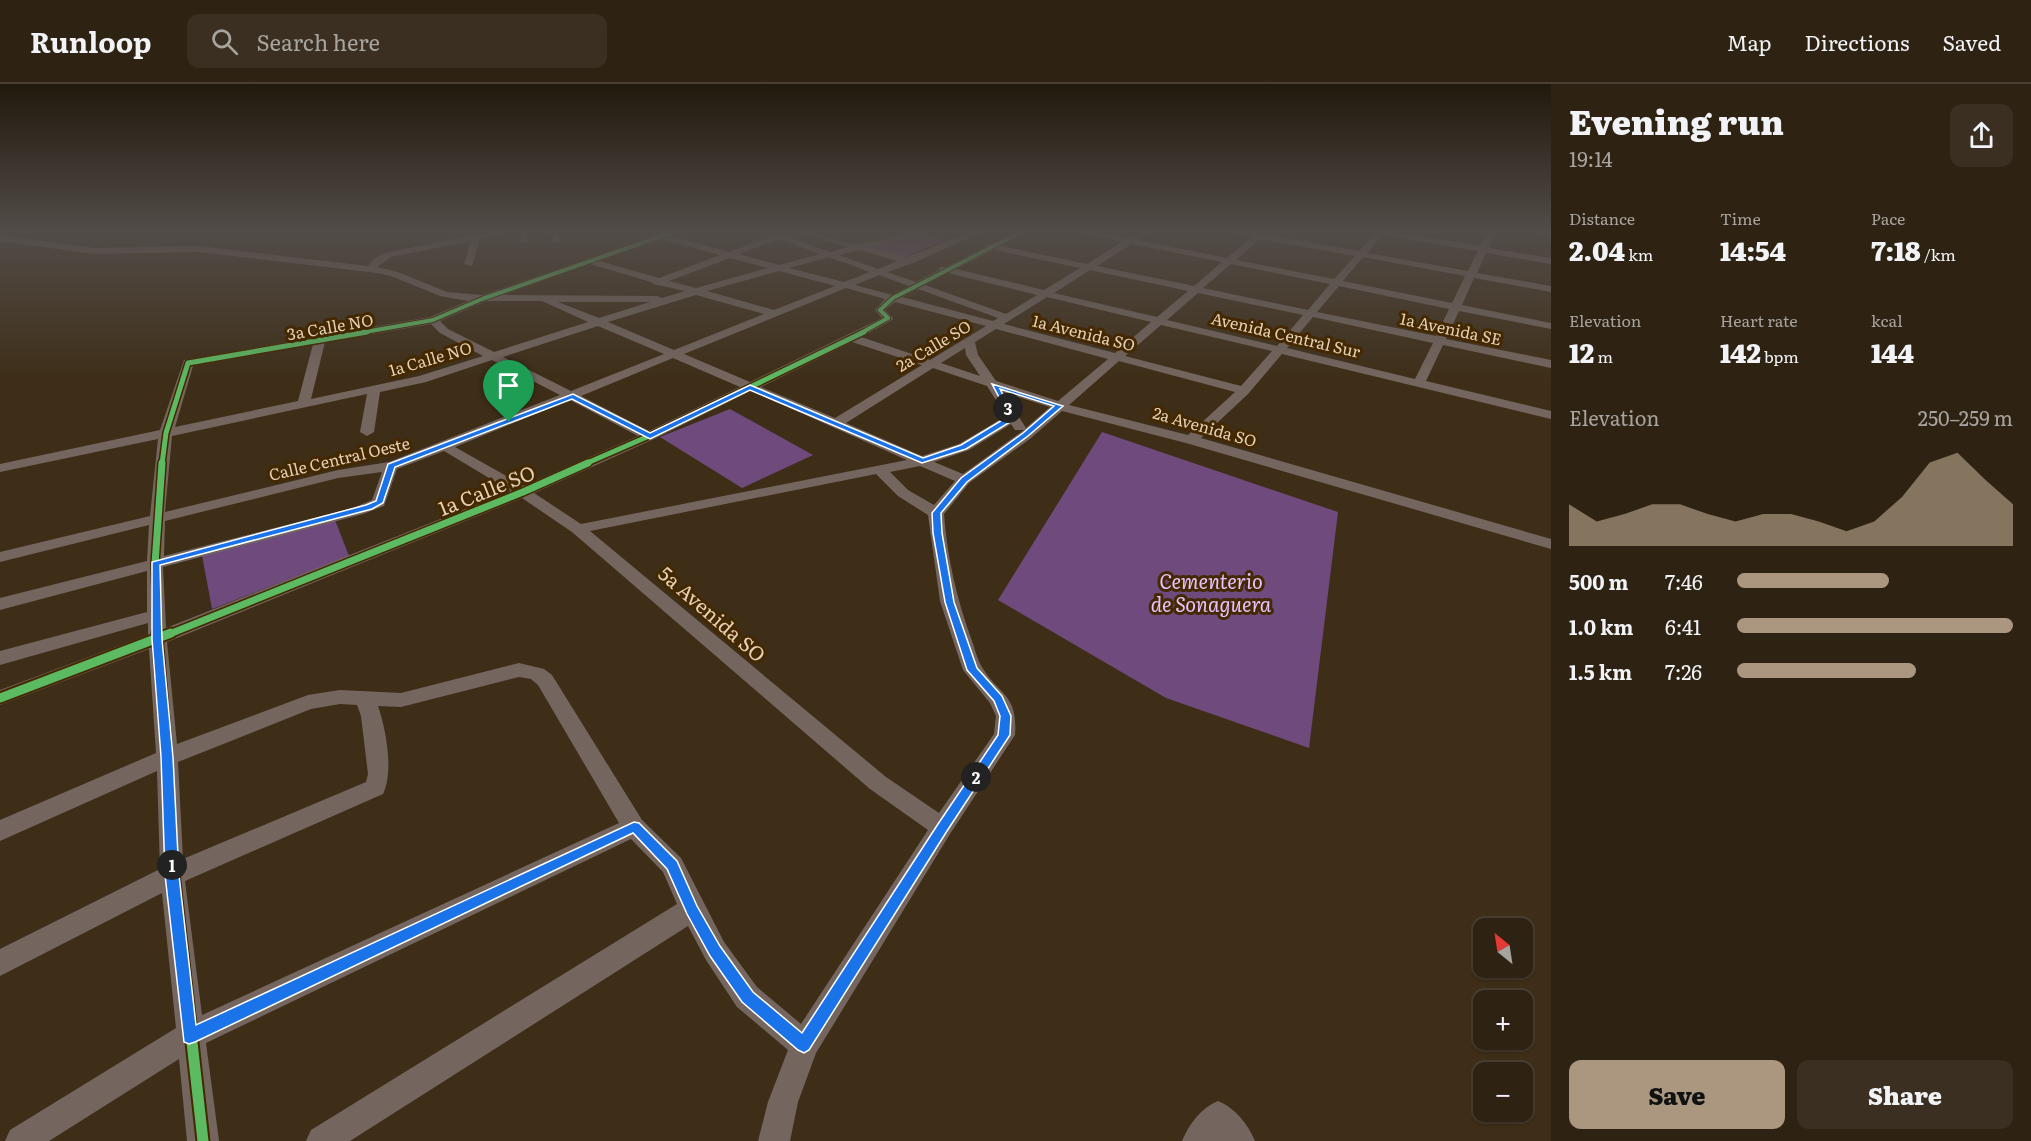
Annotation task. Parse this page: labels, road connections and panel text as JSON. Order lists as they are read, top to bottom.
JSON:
{
  "streets": {
    "street": [
      "3a Calle NO",
      "1a Avenida SE",
      "1a Avenida SO",
      "Avenida Central Sur",
      "2a Calle SO",
      "1a Calle NO",
      "2a Avenida SO",
      "Calle Central Oeste",
      "1a Calle SO",
      "5a Avenida SO"
    ]
  },
  "crossings": [
    ["3a Calle NO", "1a Calle NO"],
    ["1a Avenida SO", "2a Calle SO"],
    ["1a Avenida SO", "Calle Central Oeste"],
    ["1a Avenida SO", "1a Calle SO"],
    ["Avenida Central Sur", "2a Calle SO"],
    ["2a Calle SO", "2a Avenida SO"],
    ["2a Avenida SO", "1a Calle SO"],
    ["Calle Central Oeste", "5a Avenida SO"],
    ["1a Calle SO", "5a Avenida SO"]
  ],
  "parks": ["Cementerio de Sonaguera"],
  "north": "top left",
  "page": {
    "header": "Runloop",
    "search": "Search here",
    "nav": ["Map", "Directions", "Saved"],
    "heading": ["Evening run", "19:14"],
    "stats": [
      ["Distance", "2.04 km"],
      ["Time", "14:54"],
      ["Pace", "7:18 /km"],
      ["Elevation", "12 m"],
      ["Heart rate", "142 bpm"],
      ["kcal", "144"]
    ],
    "chart": ["Elevation", "250–259 m"],
    "pins": ["3", "2", "1"],
    "list": [
      {
        "name": "500 m",
        "note": "7:46"
      },
      {
        "name": "1.0 km",
        "note": "6:41"
      },
      {
        "name": "1.5 km",
        "note": "7:26"
      }
    ],
    "map_buttons": ["+", "−"],
    "buttons": ["Save", "Share"]
  }
}
